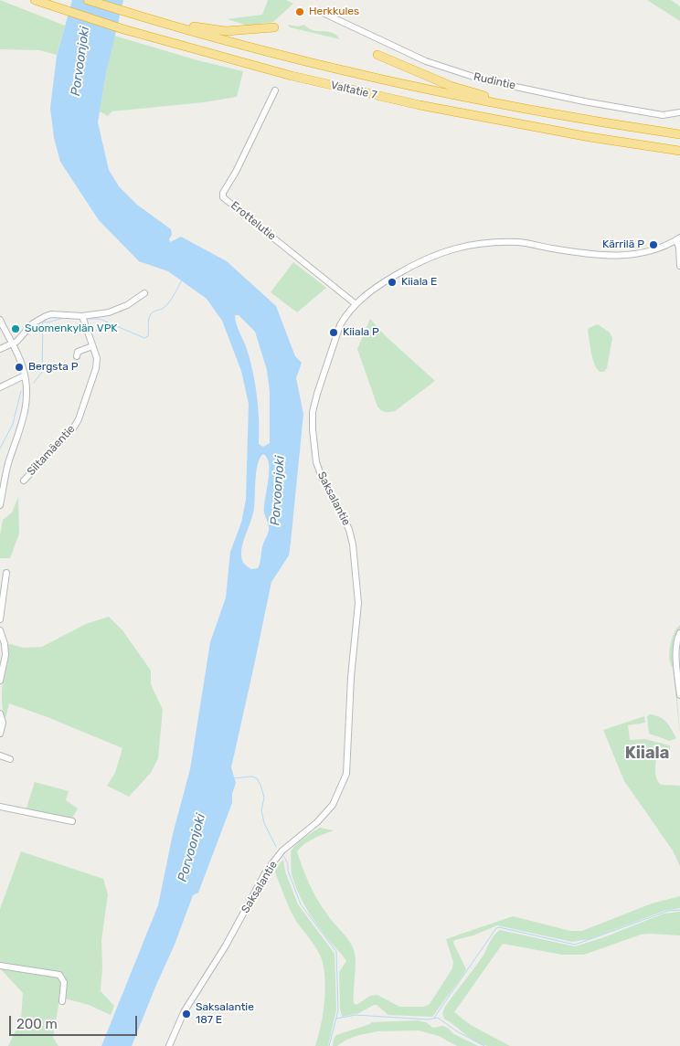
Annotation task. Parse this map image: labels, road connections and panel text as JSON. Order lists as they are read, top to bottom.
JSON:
{
  "streets": {
    "highway": ["Valtatie 7"],
    "street": [
      "Rudintie",
      "Erottelutie",
      "Siltamäentie",
      "Saksalantie"
    ]
  },
  "crossings": [
    ["Erottelutie", "Saksalantie"]
  ],
  "districts": ["Kiiala"],
  "water": ["Porvoonjoki"],
  "places": [
    "Herkkules",
    "Kärrilä P",
    "Kiiala E",
    "Suomenkylän VPK",
    "Kiiala P",
    "Bergsta P",
    "Saksalantie 187 E"
  ],
  "scale_bar": "200 m"
}
